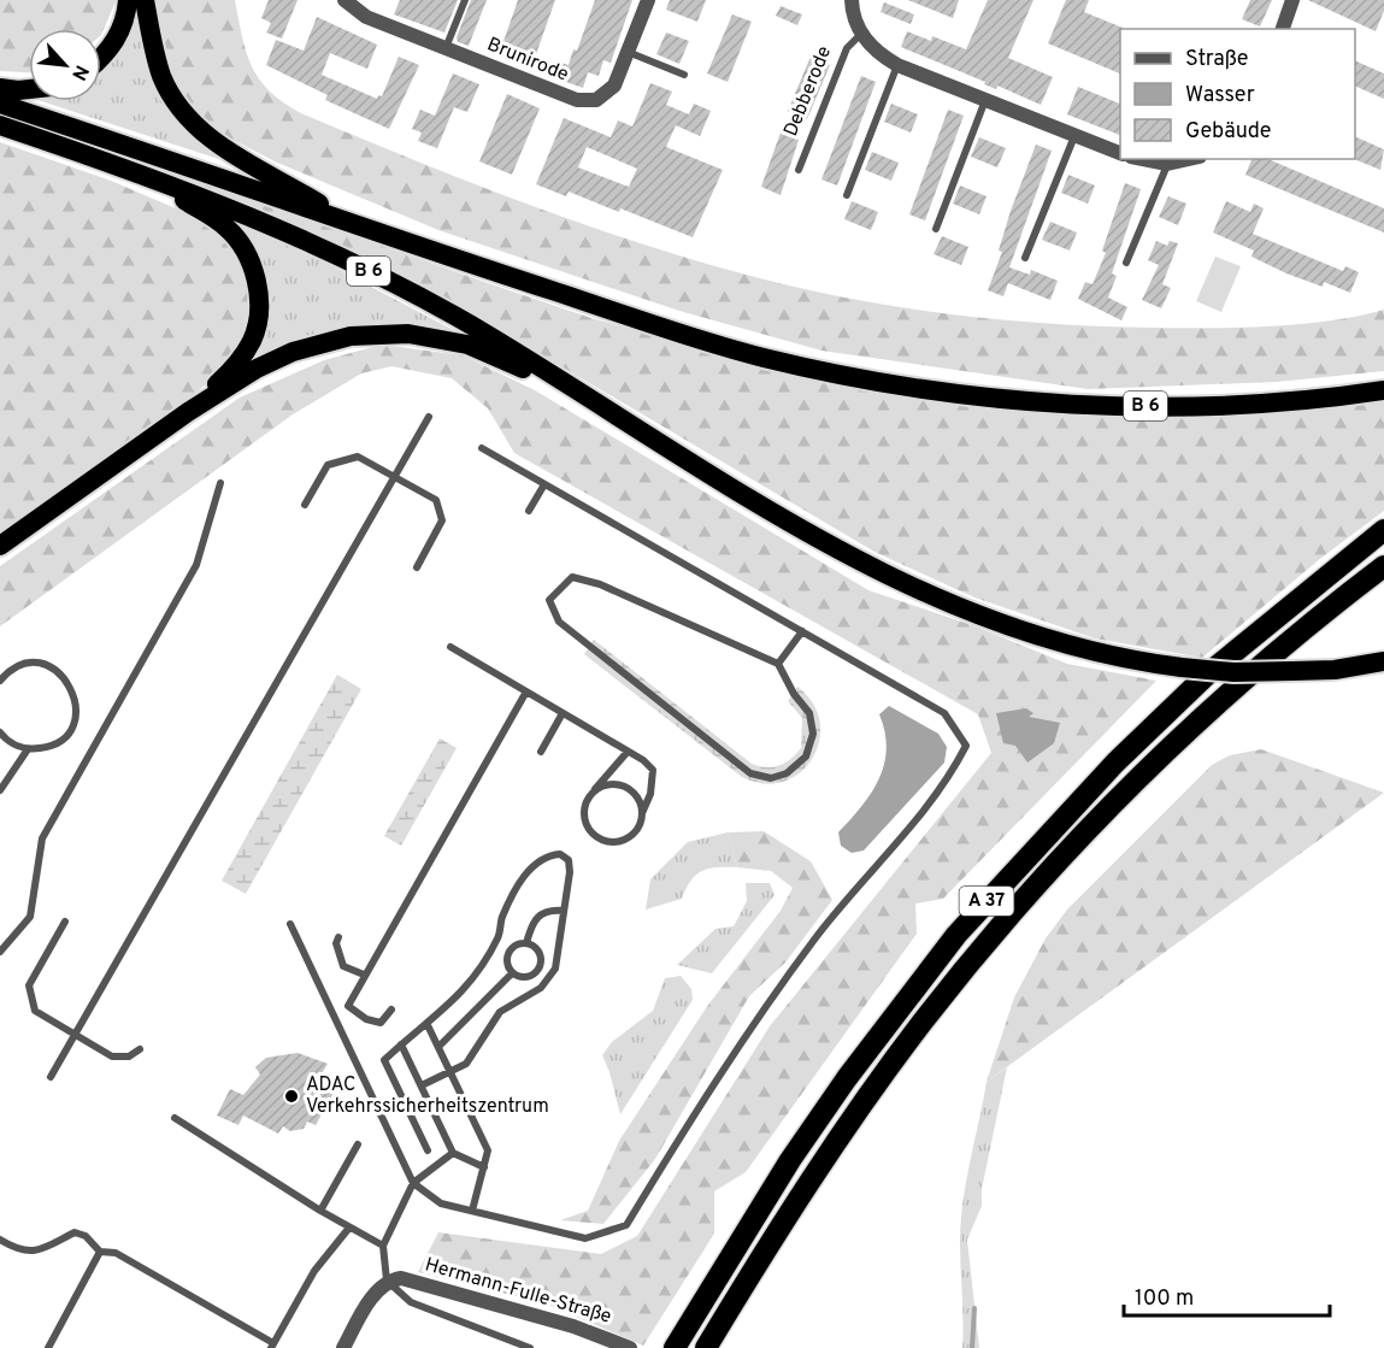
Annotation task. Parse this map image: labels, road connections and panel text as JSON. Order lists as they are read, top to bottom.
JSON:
{
  "streets": {
    "highway": ["B 6", "A 37"],
    "street": ["Brunirode", "Hermann-Fulle-Straße"],
    "lane": ["Debberode"]
  },
  "places": ["ADAC Verkehrssicherheitszentrum"],
  "legend": ["Straße", "Wasser", "Gebäude"],
  "scale_bar": "100 m",
  "north": "bottom right"
}
